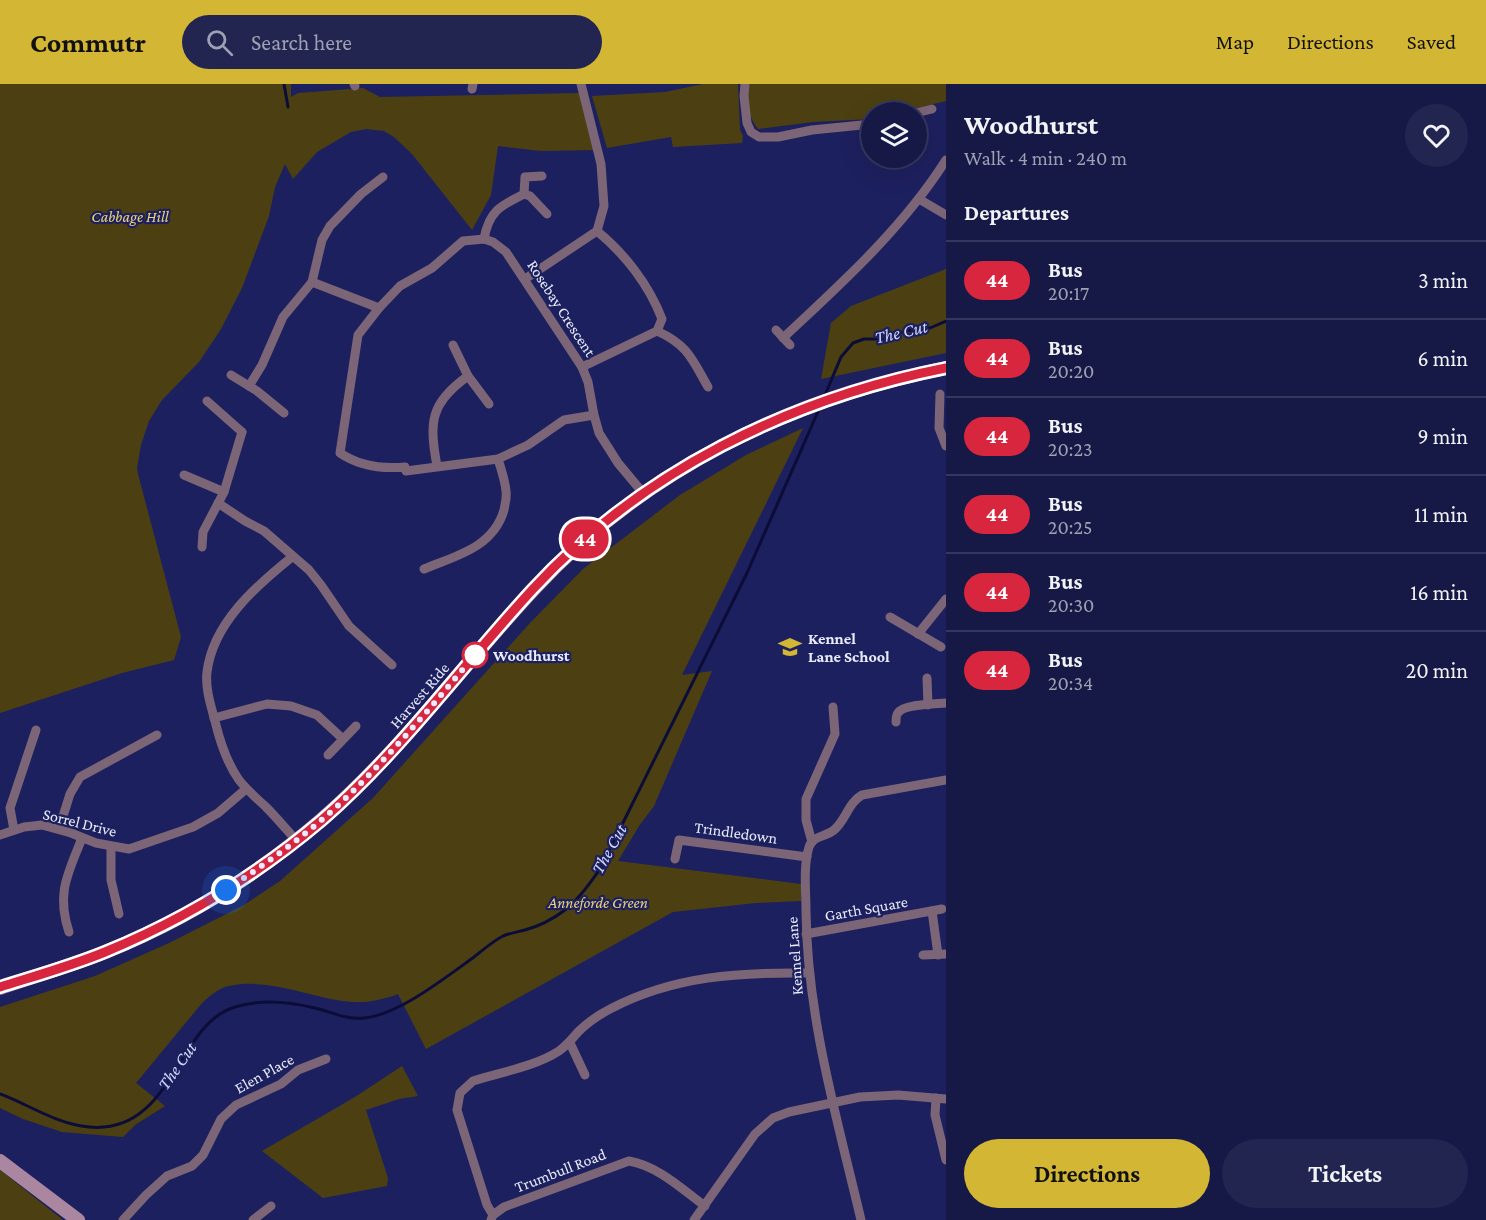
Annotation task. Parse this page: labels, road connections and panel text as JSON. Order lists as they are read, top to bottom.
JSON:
{
  "streets": {
    "street": [
      "Rosebay Crescent",
      "Harvest Ride",
      "Sorrel Drive",
      "Trindledown",
      "Garth Square",
      "Kennel Lane",
      "Elen Place",
      "Trumbull Road"
    ]
  },
  "crossings": [
    ["Rosebay Crescent", "Harvest Ride"],
    ["Trindledown", "Kennel Lane"],
    ["Garth Square", "Kennel Lane"]
  ],
  "water": ["The Cut"],
  "parks": ["Cabbage Hill", "Anneforde Green"],
  "places": {
    "school or university": ["Kennel Lane School"],
    "other": ["Woodhurst"]
  },
  "lines": ["bus line 44"],
  "page": {
    "header": "Commutr",
    "search": "Search here",
    "nav": ["Map", "Directions", "Saved"],
    "on_map": "44",
    "heading": [
      ["Woodhurst", "Walk · 4 min · 240 m"],
      "Departures"
    ],
    "list": [
      {
        "mark": "44",
        "name": "Bus",
        "note": "20:17",
        "value": "3 min"
      },
      {
        "mark": "44",
        "name": "Bus",
        "note": "20:20",
        "value": "6 min"
      },
      {
        "mark": "44",
        "name": "Bus",
        "note": "20:23",
        "value": "9 min"
      },
      {
        "mark": "44",
        "name": "Bus",
        "note": "20:25",
        "value": "11 min"
      },
      {
        "mark": "44",
        "name": "Bus",
        "note": "20:30",
        "value": "16 min"
      },
      {
        "mark": "44",
        "name": "Bus",
        "note": "20:34",
        "value": "20 min"
      }
    ],
    "buttons": ["Directions", "Tickets"]
  }
}
